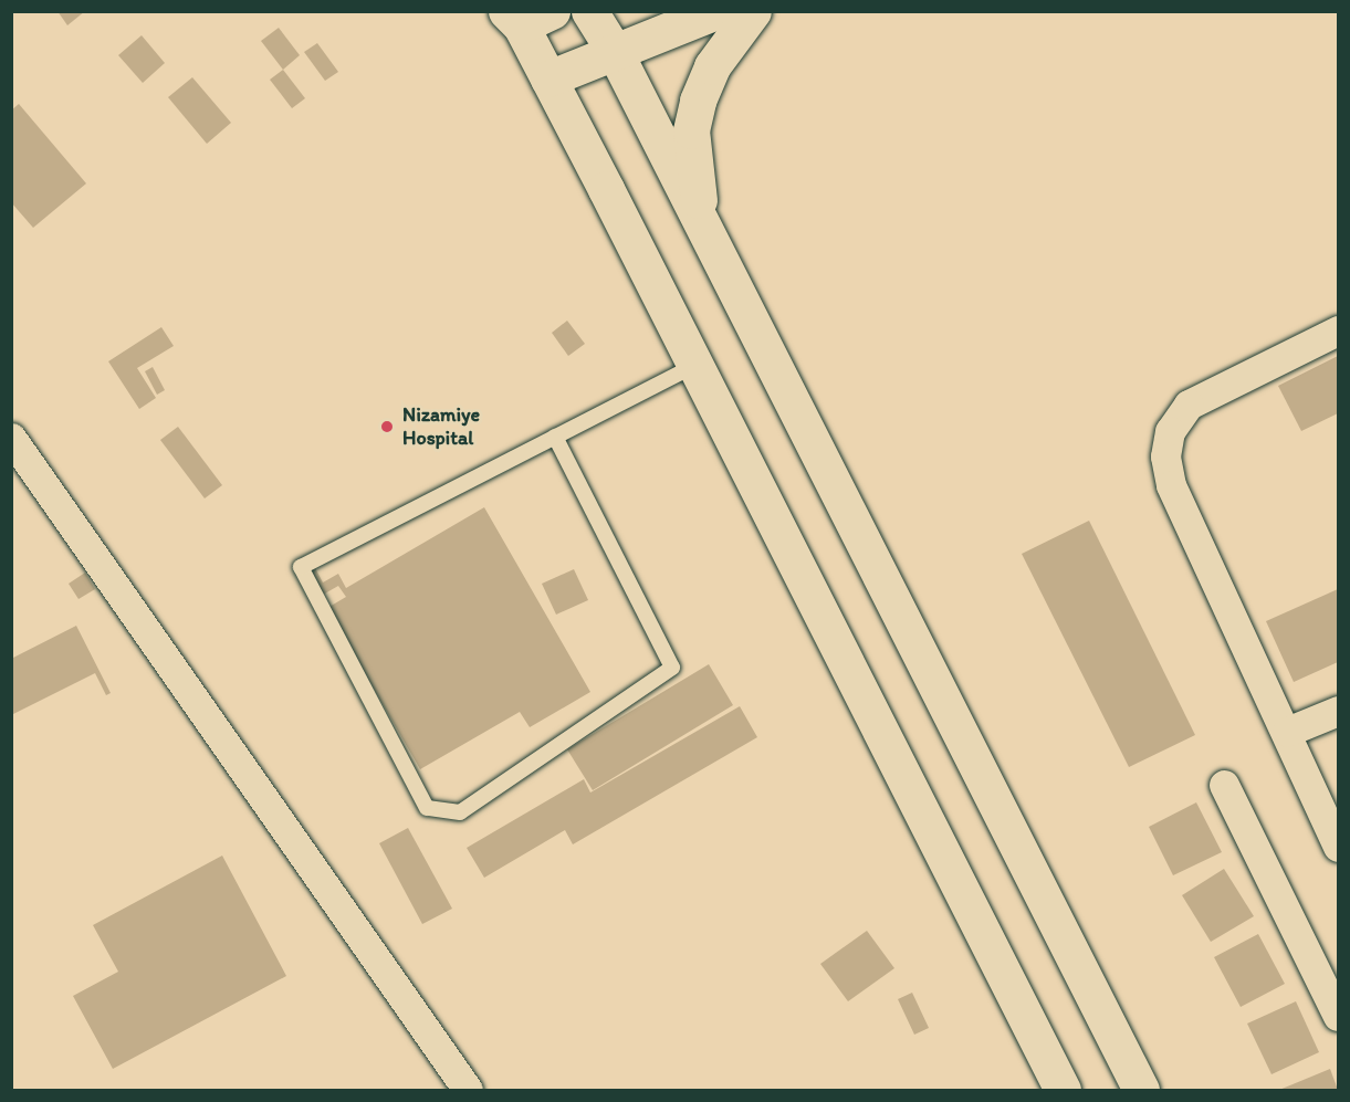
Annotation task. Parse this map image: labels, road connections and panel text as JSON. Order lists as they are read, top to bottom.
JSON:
{
  "places": ["Nizamiye Hospital"]
}
